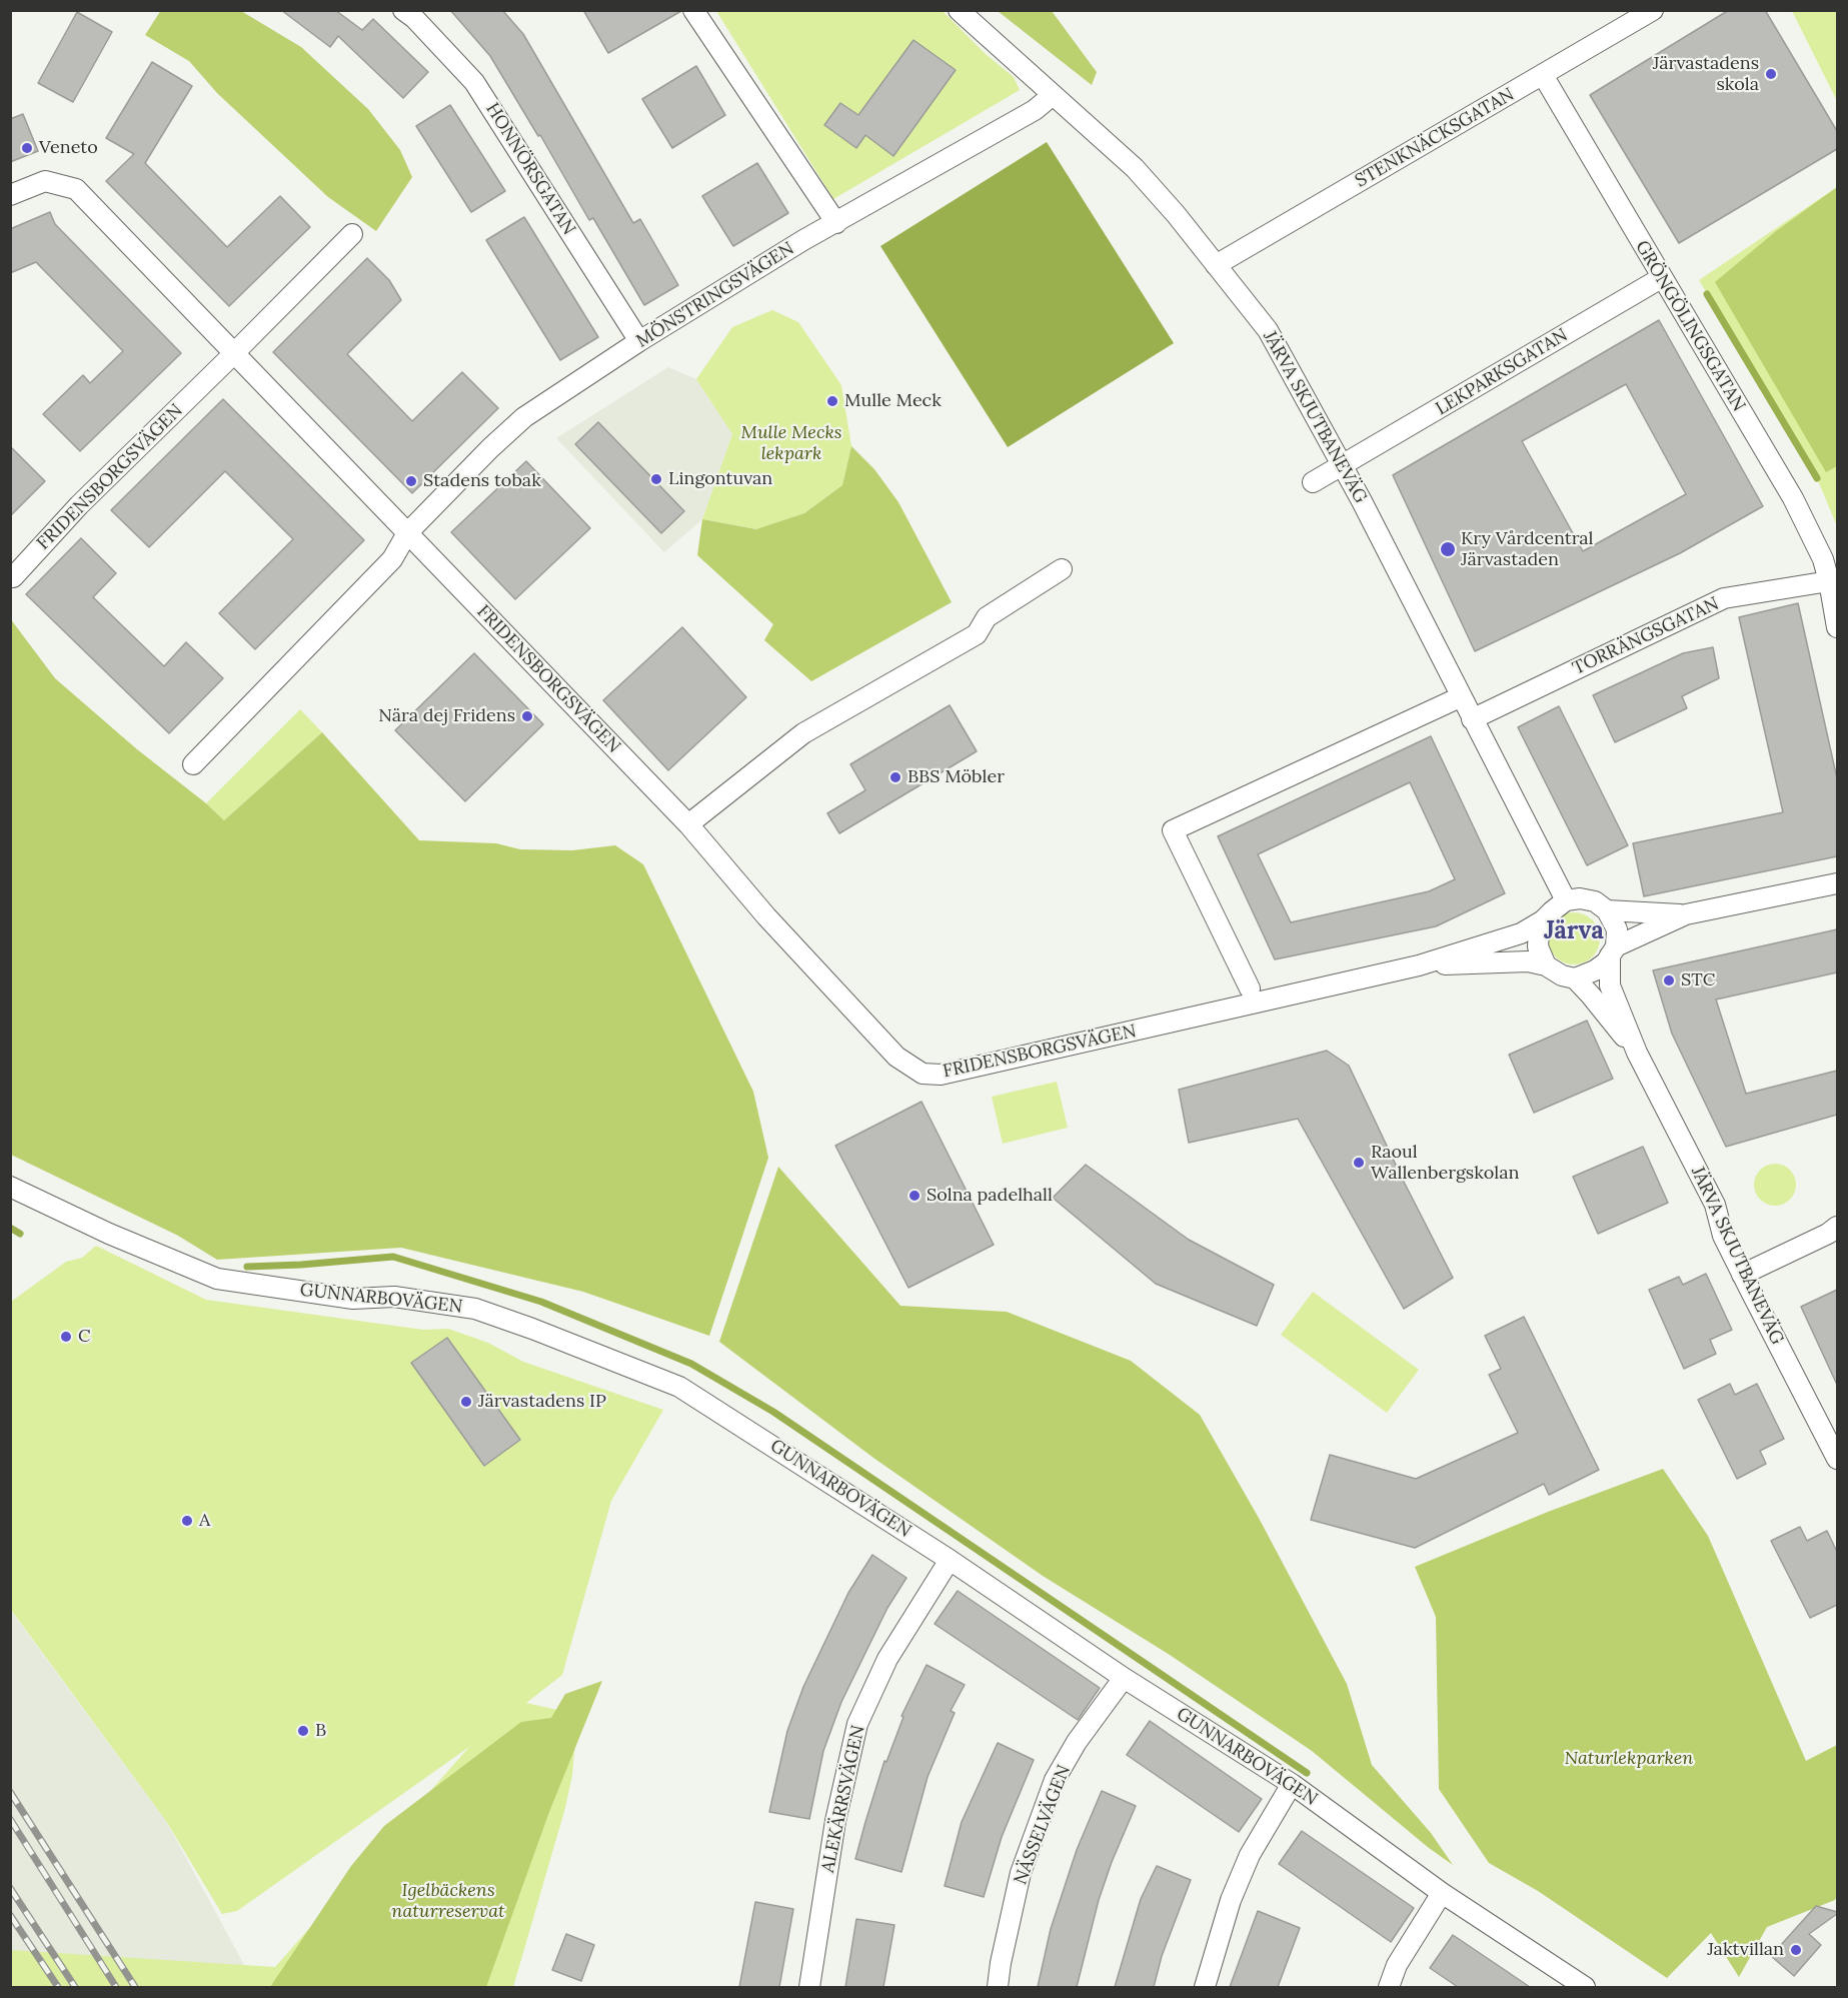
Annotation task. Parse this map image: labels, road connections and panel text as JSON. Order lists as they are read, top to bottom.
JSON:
{
  "streets": {
    "street": [
      "STENKNÄCKSGATAN",
      "HONNÖRSGATAN",
      "MÖNSTRINGSVÄGEN",
      "GRÖNGÖLINGSGATAN",
      "LEKPARKSGATAN",
      "JÄRVA SKJUTBANEVÄG",
      "FRIDENSBORGSVÄGEN",
      "TORRÄNGSGATAN",
      "GUNNARBOVÄGEN",
      "ALEKÄRRSVÄGEN",
      "NÄSSELVÄGEN"
    ]
  },
  "crossings": [
    ["STENKNÄCKSGATAN", "GRÖNGÖLINGSGATAN"],
    ["STENKNÄCKSGATAN", "JÄRVA SKJUTBANEVÄG"],
    ["HONNÖRSGATAN", "MÖNSTRINGSVÄGEN"],
    ["MÖNSTRINGSVÄGEN", "JÄRVA SKJUTBANEVÄG"],
    ["MÖNSTRINGSVÄGEN", "FRIDENSBORGSVÄGEN"],
    ["GRÖNGÖLINGSGATAN", "LEKPARKSGATAN"],
    ["GRÖNGÖLINGSGATAN", "TORRÄNGSGATAN"],
    ["LEKPARKSGATAN", "JÄRVA SKJUTBANEVÄG"],
    ["JÄRVA SKJUTBANEVÄG", "FRIDENSBORGSVÄGEN"],
    ["JÄRVA SKJUTBANEVÄG", "TORRÄNGSGATAN"],
    ["GUNNARBOVÄGEN", "ALEKÄRRSVÄGEN"],
    ["GUNNARBOVÄGEN", "NÄSSELVÄGEN"]
  ],
  "districts": ["Järva"],
  "parks": ["Mulle Mecks lekpark", "Naturlekparken", "Igelbäckens naturreservat"],
  "places": [
    "Järvastadens skola",
    "Veneto",
    "Mulle Meck",
    "Lingontuvan",
    "Stadens tobak",
    "Kry Vårdcentral Järvastaden",
    "Nära dej Fridens",
    "BBS Möbler",
    "STC",
    "Raoul Wallenbergskolan",
    "Solna padelhall",
    "C",
    "Järvastadens IP",
    "A",
    "B",
    "Jaktvillan"
  ]
}
